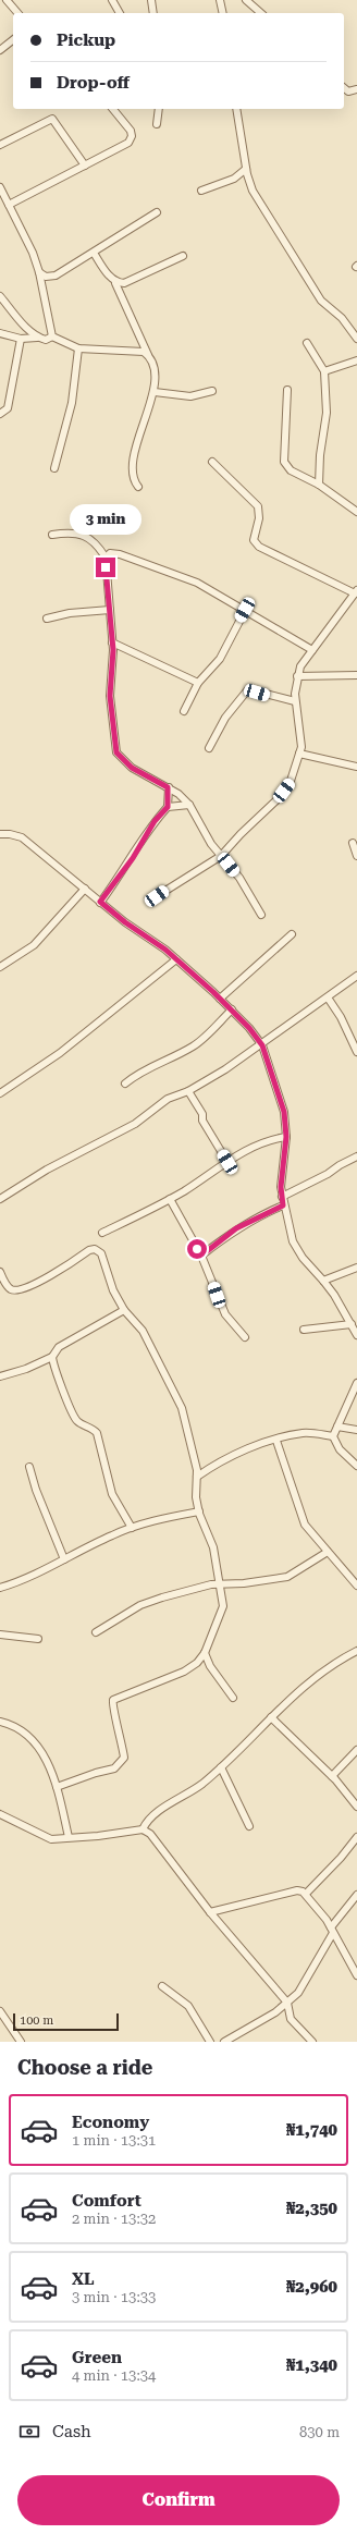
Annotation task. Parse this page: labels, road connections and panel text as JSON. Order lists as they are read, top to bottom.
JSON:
{
  "scale_bar": "100 m",
  "page": {
    "banner": ["Pickup", "Drop-off"],
    "bubble": "3 min",
    "scale": "100 m",
    "heading": "Choose a ride",
    "list": [
      {
        "name": "Economy",
        "note": "1 min · 13:31",
        "value": "₦1,740"
      },
      {
        "name": "Comfort",
        "note": "2 min · 13:32",
        "value": "₦2,350"
      },
      {
        "name": "XL",
        "note": "3 min · 13:33",
        "value": "₦2,960"
      },
      {
        "name": "Green",
        "note": "4 min · 13:34",
        "value": "₦1,340"
      }
    ],
    "pay": ["Cash", "830 m"],
    "buttons": "Confirm"
  }
}
